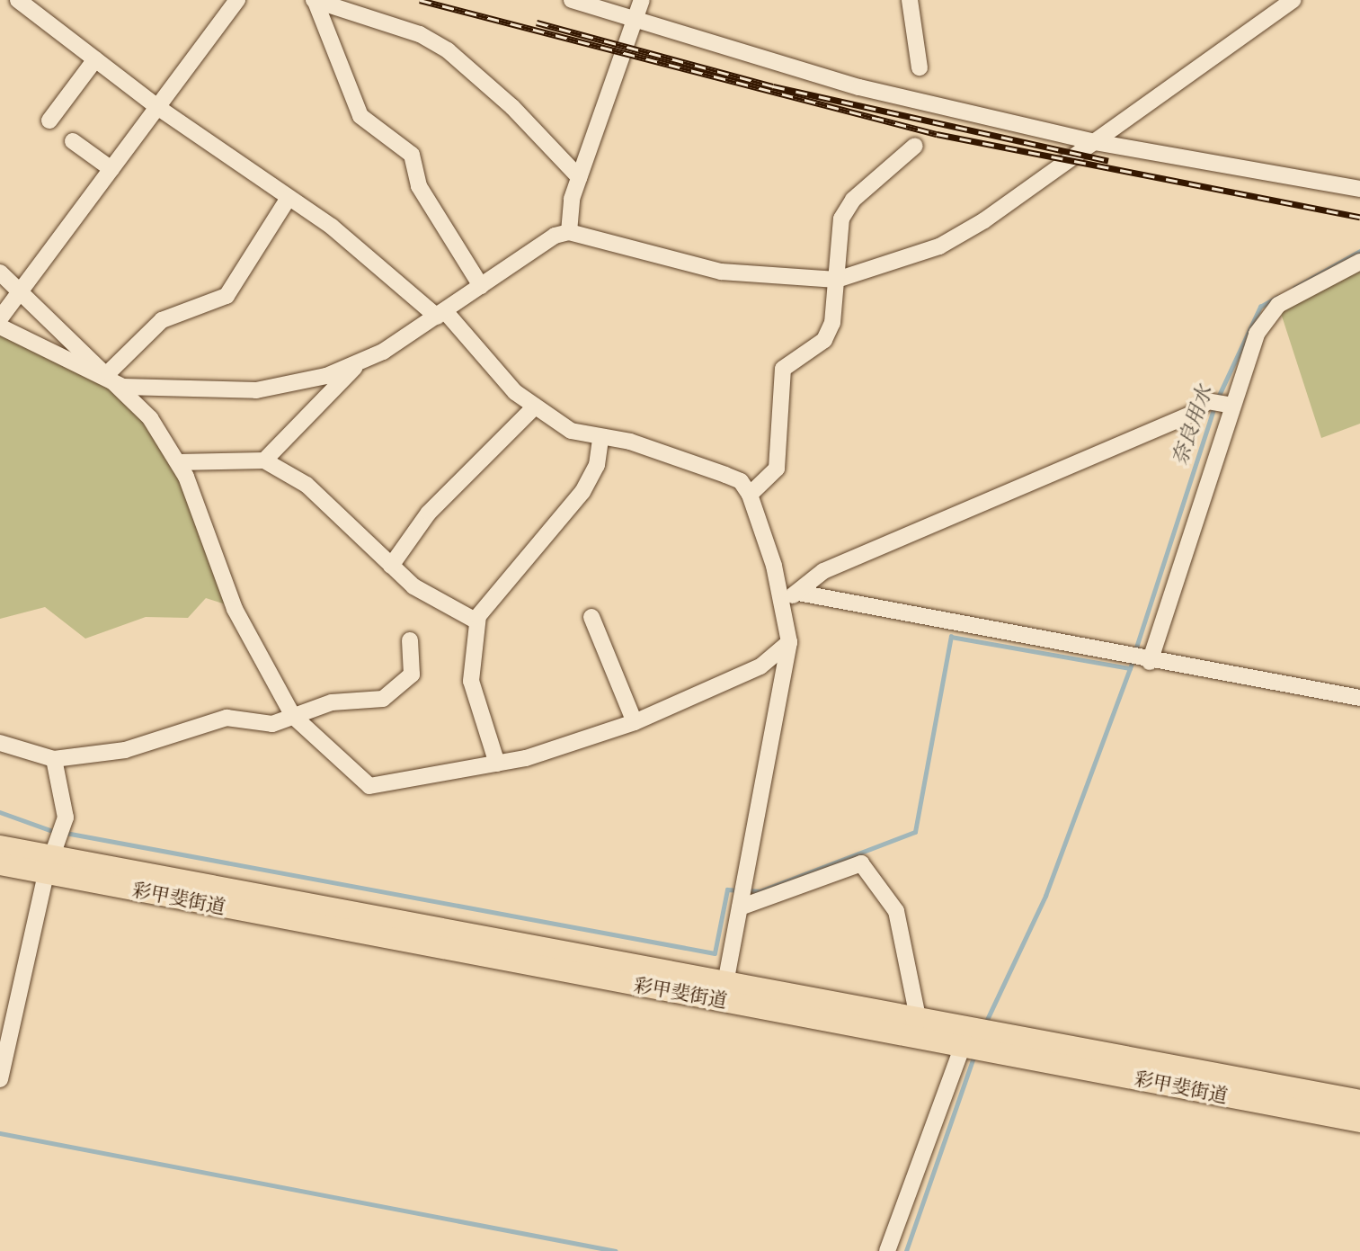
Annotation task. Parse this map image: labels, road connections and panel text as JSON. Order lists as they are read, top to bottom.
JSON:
{
  "streets": {
    "highway": ["彩甲斐街道"]
  },
  "water": ["奈良用水"]
}
